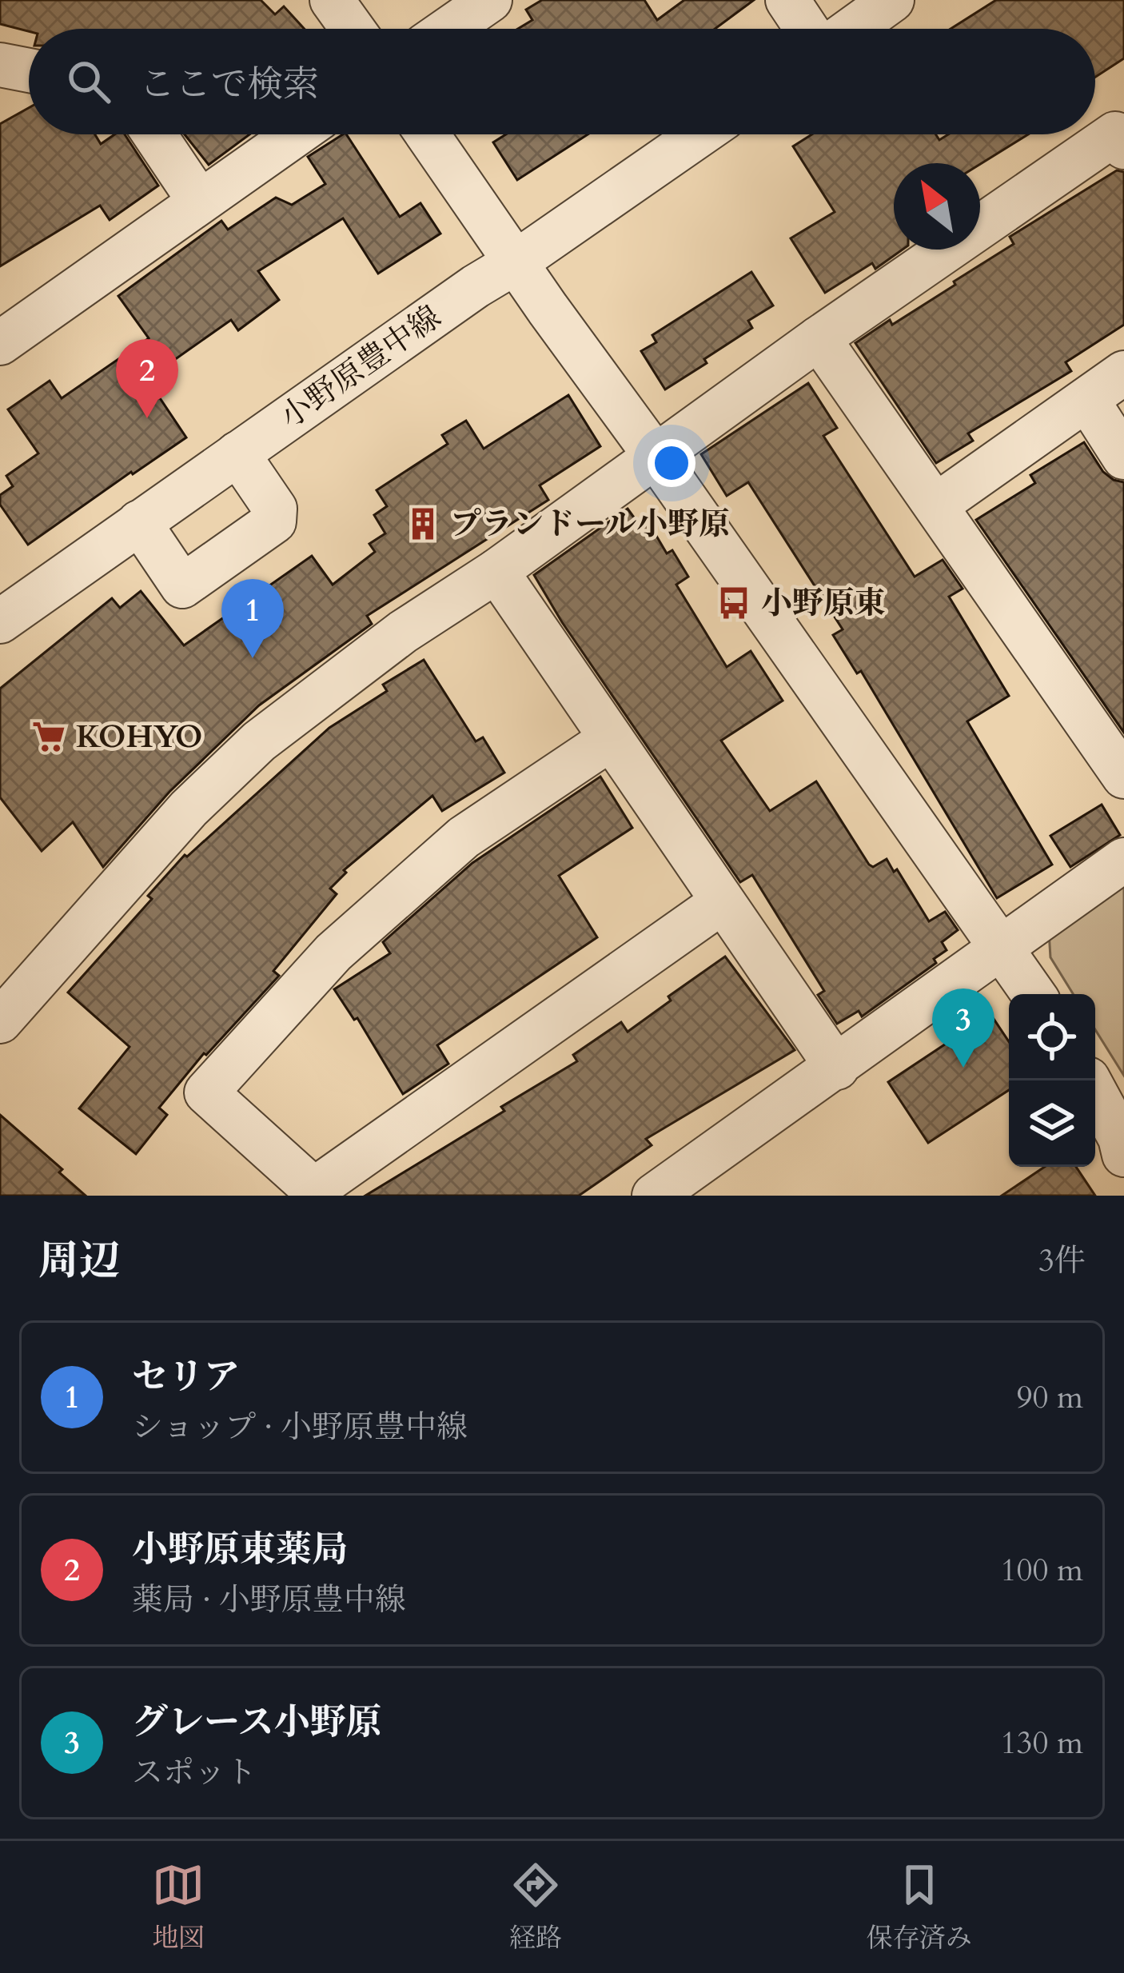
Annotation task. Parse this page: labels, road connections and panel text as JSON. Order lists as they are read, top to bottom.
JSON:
{
  "streets": {
    "street": ["小野原豊中線"]
  },
  "places": {
    "building": ["プランドール小野原"],
    "bus stop": ["小野原東"],
    "supermarket": ["KOHYO"]
  },
  "north": "top left",
  "page": {
    "search": "ここで検索",
    "pins": ["2", "1", "3"],
    "heading": ["周辺", "3件"],
    "list": [
      {
        "mark": "1",
        "name": "セリア",
        "note": "ショップ · 小野原豊中線",
        "value": "90 m"
      },
      {
        "mark": "2",
        "name": "小野原東薬局",
        "note": "薬局 · 小野原豊中線",
        "value": "100 m"
      },
      {
        "mark": "3",
        "name": "グレース小野原",
        "note": "スポット",
        "value": "130 m"
      }
    ],
    "nav": ["地図", "経路", "保存済み"]
  }
}
